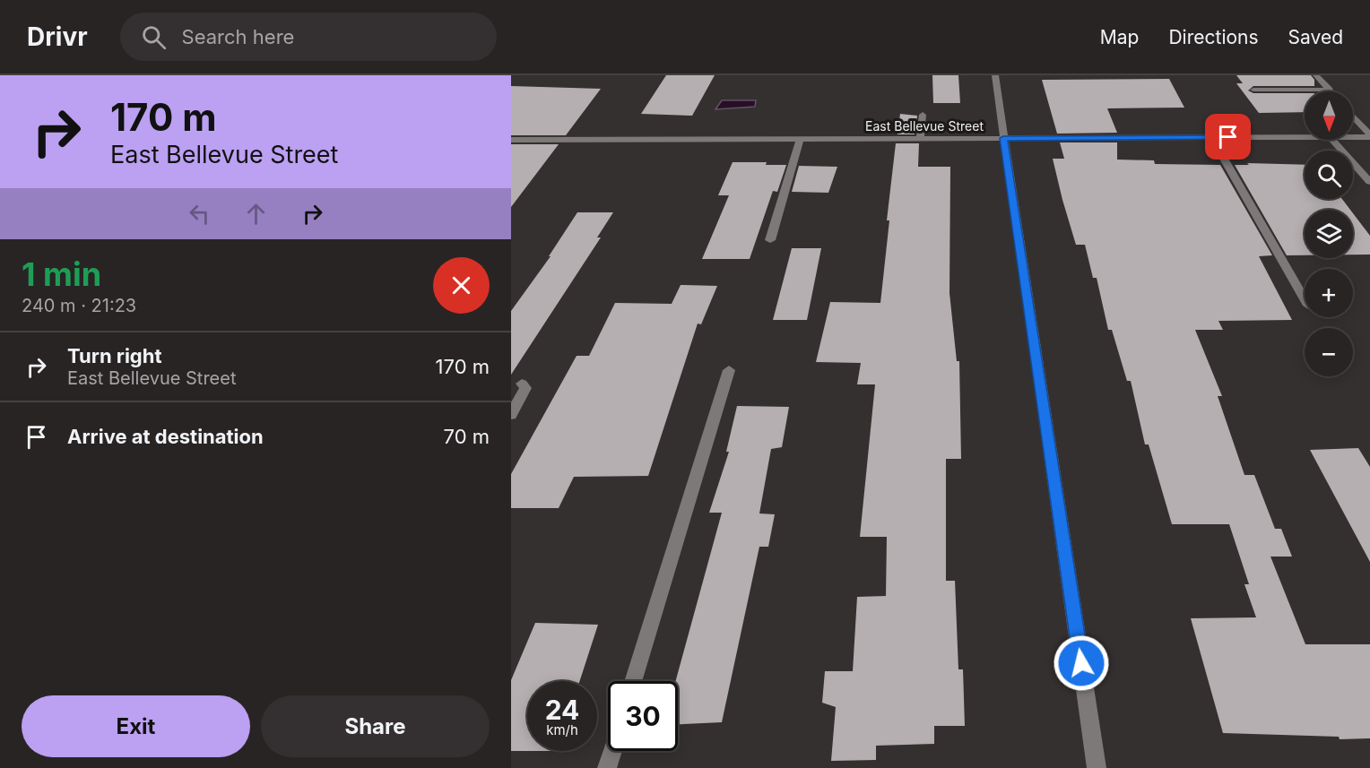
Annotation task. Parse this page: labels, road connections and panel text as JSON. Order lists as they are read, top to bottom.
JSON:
{
  "streets": {
    "street": ["East Bellevue Street"]
  },
  "north": "bottom",
  "page": {
    "header": "Drivr",
    "search": "Search here",
    "nav": ["Map", "Directions", "Saved"],
    "turn": ["170 m", "East Bellevue Street"],
    "map_buttons": ["+", "−"],
    "heading": ["1 min", "240 m · 21:23"],
    "list": [
      {
        "name": "Turn right",
        "note": "East Bellevue Street",
        "value": "170 m"
      },
      {
        "name": "Arrive at destination",
        "value": "70 m"
      }
    ],
    "speed": "24 km/h",
    "limit": "30",
    "buttons": ["Exit", "Share"]
  }
}
